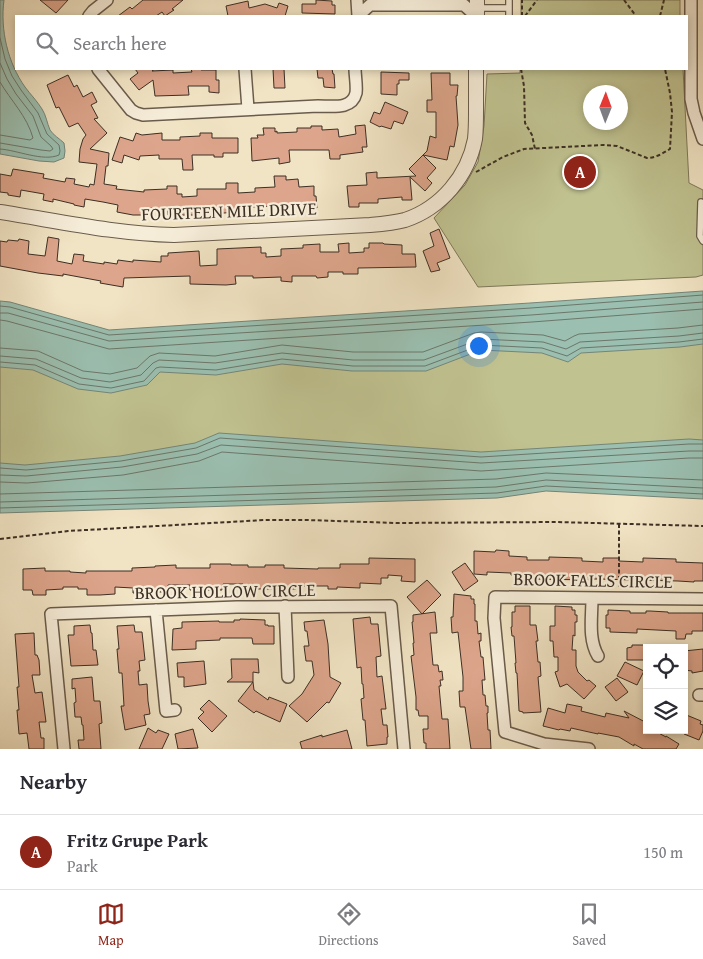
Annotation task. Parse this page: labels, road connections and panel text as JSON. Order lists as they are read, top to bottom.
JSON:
{
  "streets": {
    "street": ["FOURTEEN MILE DRIVE", "BROOK FALLS CIRCLE", "BROOK HOLLOW CIRCLE"]
  },
  "north": "top",
  "page": {
    "search": "Search here",
    "pins": "A",
    "heading": "Nearby",
    "list": [
      {
        "mark": "A",
        "name": "Fritz Grupe Park",
        "note": "Park",
        "value": "150 m"
      }
    ],
    "nav": ["Map", "Directions", "Saved"]
  }
}
